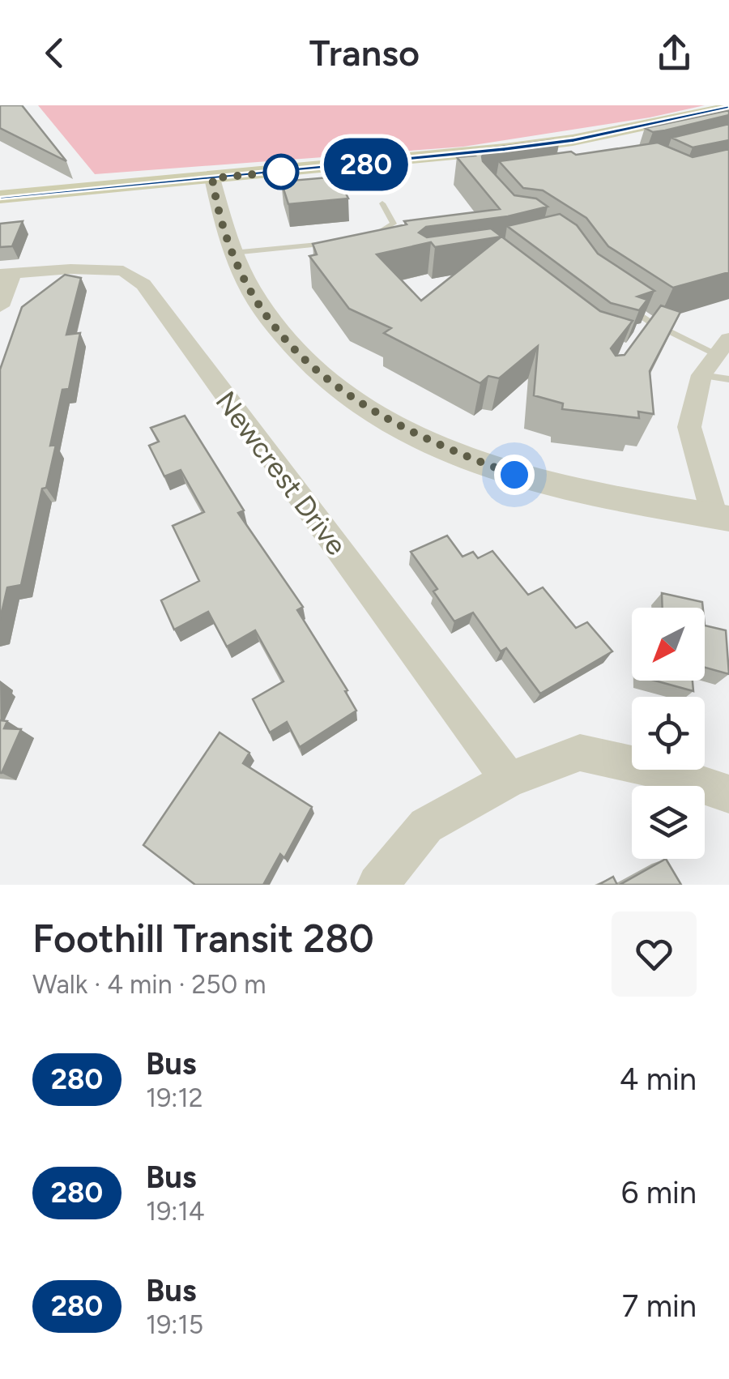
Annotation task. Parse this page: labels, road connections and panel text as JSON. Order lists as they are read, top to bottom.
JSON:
{
  "streets": {
    "street": ["Newcrest Drive"]
  },
  "lines": ["bus line 280"],
  "north": "bottom left",
  "page": {
    "header": "Transo",
    "on_map": "280",
    "heading": ["Foothill Transit 280", "Walk · 4 min · 250 m"],
    "list": [
      {
        "mark": "280",
        "name": "Bus",
        "note": "19:12",
        "value": "4 min"
      },
      {
        "mark": "280",
        "name": "Bus",
        "note": "19:14",
        "value": "6 min"
      },
      {
        "mark": "280",
        "name": "Bus",
        "note": "19:15",
        "value": "7 min"
      }
    ]
  }
}
